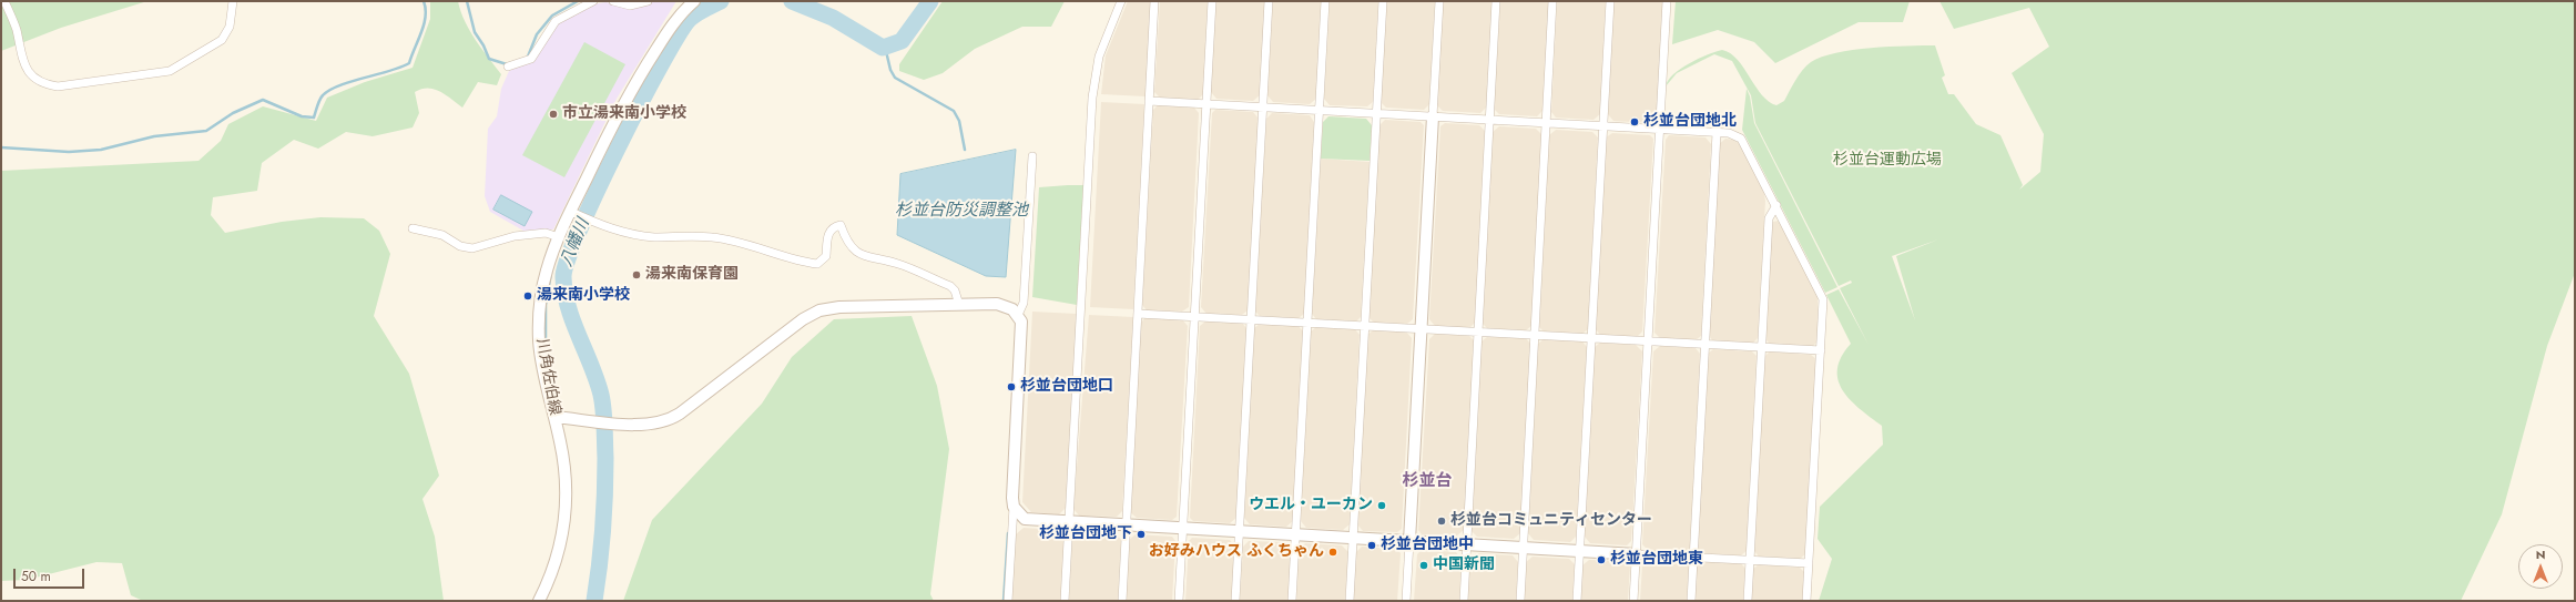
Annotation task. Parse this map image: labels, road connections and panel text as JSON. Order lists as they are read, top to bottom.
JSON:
{
  "streets": {
    "street": ["川角佐伯線"]
  },
  "districts": ["杉並台"],
  "water": ["杉並台防災調整池", "八幡川"],
  "parks": ["杉並台運動広場"],
  "places": [
    "市立湯来南小学校",
    "杉並台団地北",
    "湯来南保育園",
    "湯来南小学校",
    "杉並台団地口",
    "ウエル・ユーカン",
    "杉並台コミュニティセンター",
    "杉並台団地下",
    "杉並台団地中",
    "お好みハウス ふくちゃん",
    "杉並台団地東",
    "中国新聞"
  ],
  "scale_bar": "50 m",
  "north": "top"
}
